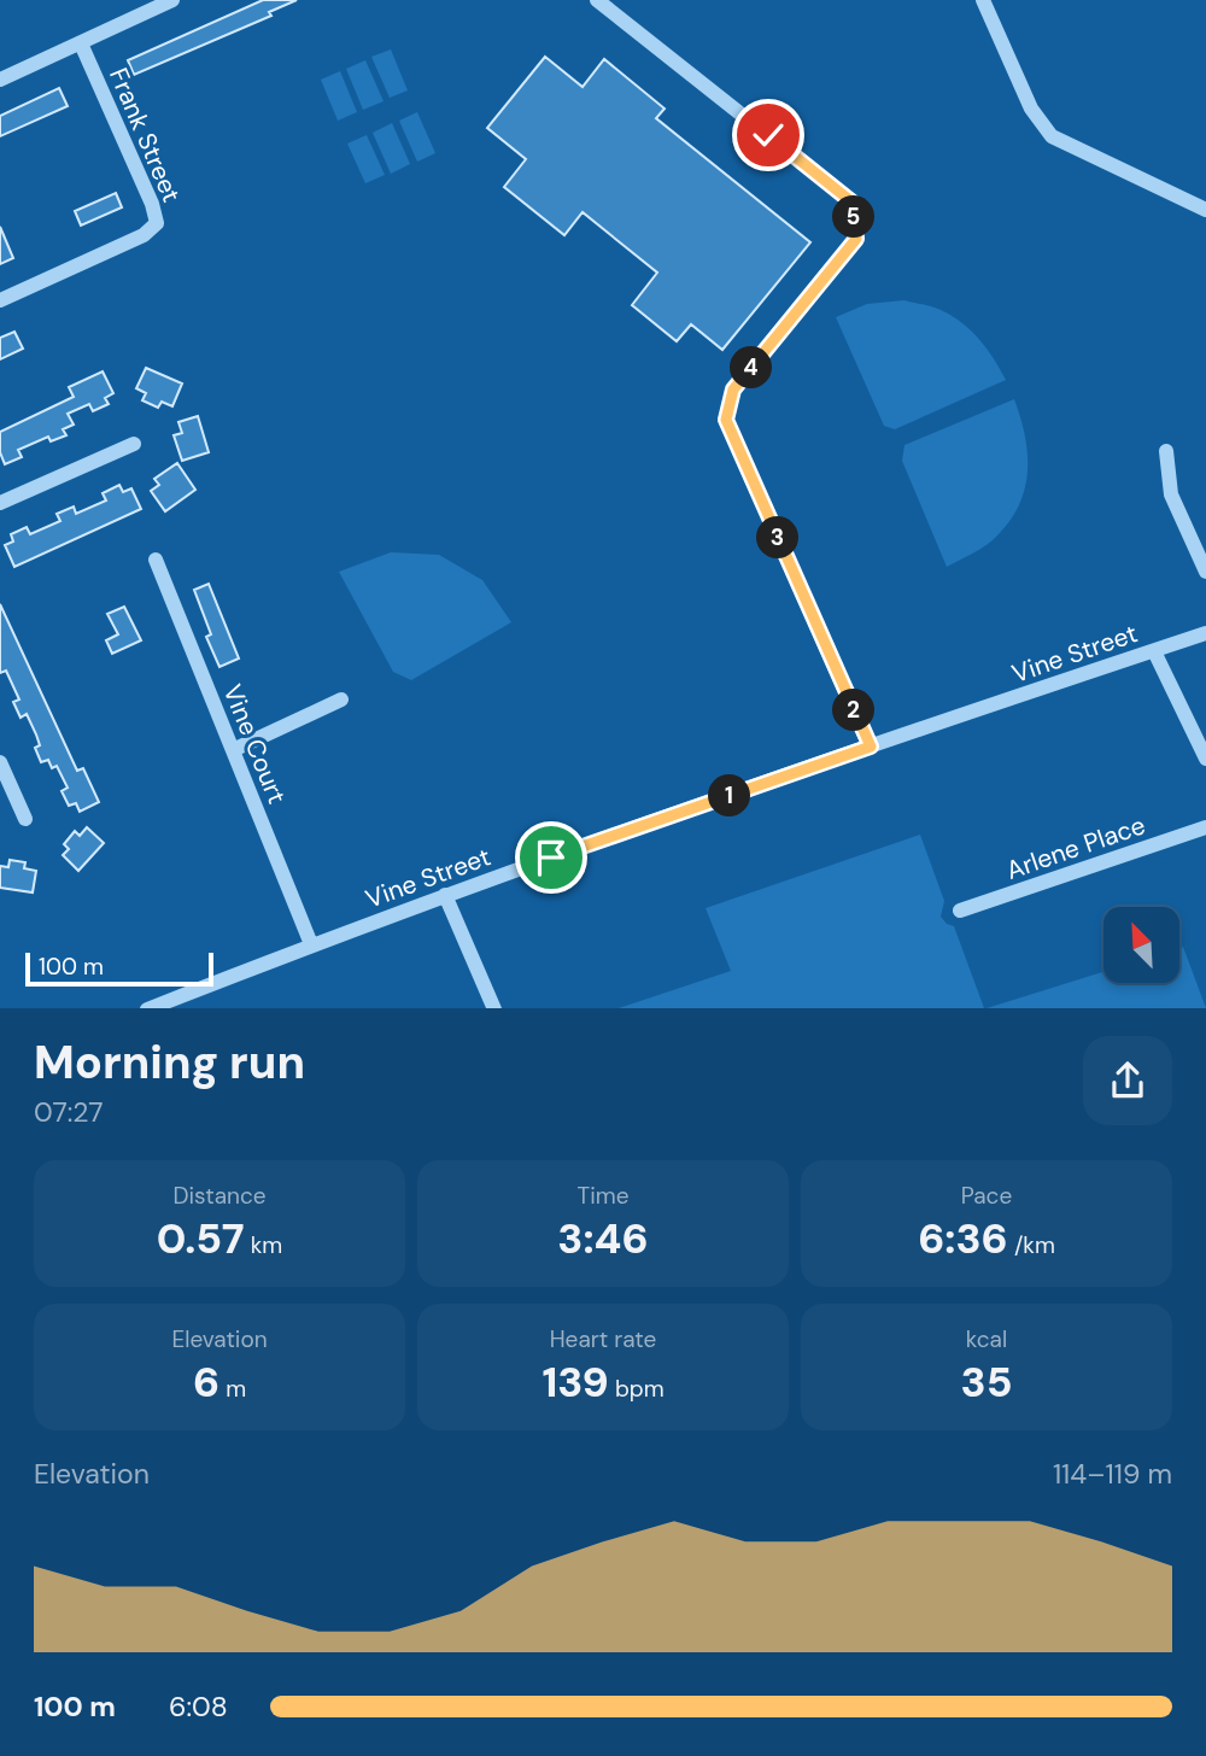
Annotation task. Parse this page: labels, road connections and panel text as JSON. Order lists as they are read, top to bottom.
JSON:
{
  "streets": {
    "street": [
      "Frank Street",
      "Vine Street",
      "Vine Court",
      "Arlene Place"
    ]
  },
  "crossings": [
    ["Vine Street", "Vine Court"]
  ],
  "scale_bar": "100 m",
  "north": "top left",
  "page": {
    "pins": [
      "5",
      "4",
      "3",
      "2",
      "1"
    ],
    "scale": "100 m",
    "heading": ["Morning run", "07:27"],
    "stats": [
      ["Distance", "0.57 km"],
      ["Time", "3:46"],
      ["Pace", "6:36 /km"],
      ["Elevation", "6 m"],
      ["Heart rate", "139 bpm"],
      ["kcal", "35"]
    ],
    "chart": ["Elevation", "114–119 m"],
    "list": [
      {
        "name": "100 m",
        "note": "6:08"
      }
    ]
  }
}
